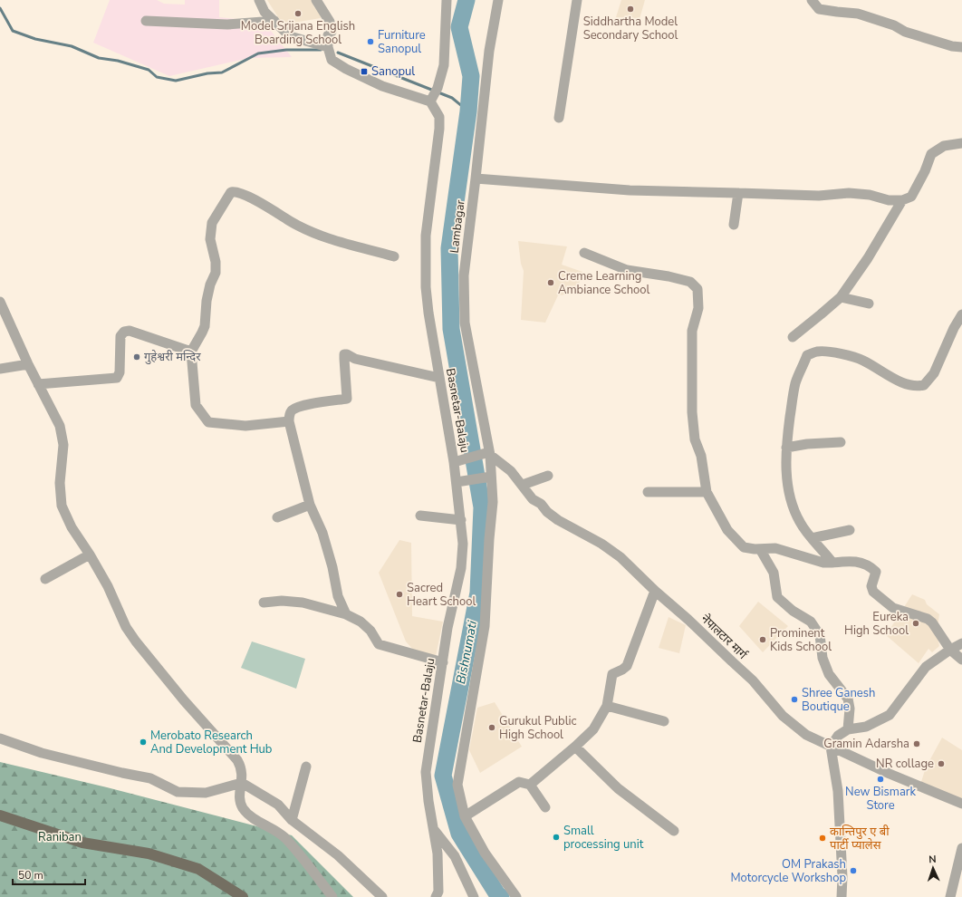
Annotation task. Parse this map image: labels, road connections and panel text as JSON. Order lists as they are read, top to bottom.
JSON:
{
  "streets": {
    "street": ["Lambagar", "Basnetar-Balaju", "नेपालटार मार्ग"]
  },
  "crossings": [
    ["Lambagar", "नेपालटार मार्ग"]
  ],
  "water": ["Bishnumati"],
  "parks": ["Raniban"],
  "places": {
    "other": [
      "Siddhartha Model Secondary School",
      "Model Srijana English Boarding School",
      "Furniture Sanopul",
      "Creme Learning Ambiance School",
      "गुहेश्वरी मन्दिर",
      "Sacred Heart School",
      "Eureka High School",
      "Prominent Kids School",
      "Shree Ganesh Boutique",
      "Gurukul Public High School",
      "Merobato Research And Development Hub",
      "Gramin Adarsha",
      "NR collage",
      "New Bismark Store",
      "Small processing unit",
      "कान्तिपुर ए बी पार्टी प्यालेस",
      "OM Prakash Motorcycle Workshop"
    ],
    "transit": ["Sanopul"]
  },
  "scale_bar": "50 m",
  "north": "top"
}
